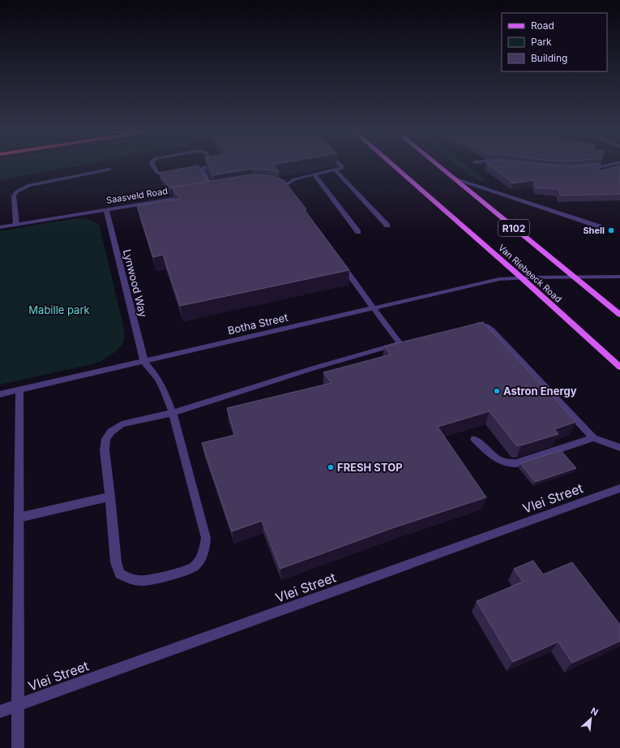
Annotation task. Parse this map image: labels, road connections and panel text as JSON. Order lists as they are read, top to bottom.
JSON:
{
  "streets": {
    "main road": ["R102", "Van Riebeeck Road"],
    "street": [
      "Saasveld Road",
      "Lynwood Way",
      "Botha Street",
      "Vlei Street"
    ]
  },
  "crossings": [
    ["Saasveld Road", "Lynwood Way"],
    ["R102", "Botha Street"],
    ["Van Riebeeck Road", "Botha Street"],
    ["Lynwood Way", "Botha Street"]
  ],
  "parks": ["Mabille park"],
  "places": ["Shell", "Astron Energy", "FRESH STOP"],
  "legend": ["Road", "Park", "Building"],
  "north": "top right"
}
